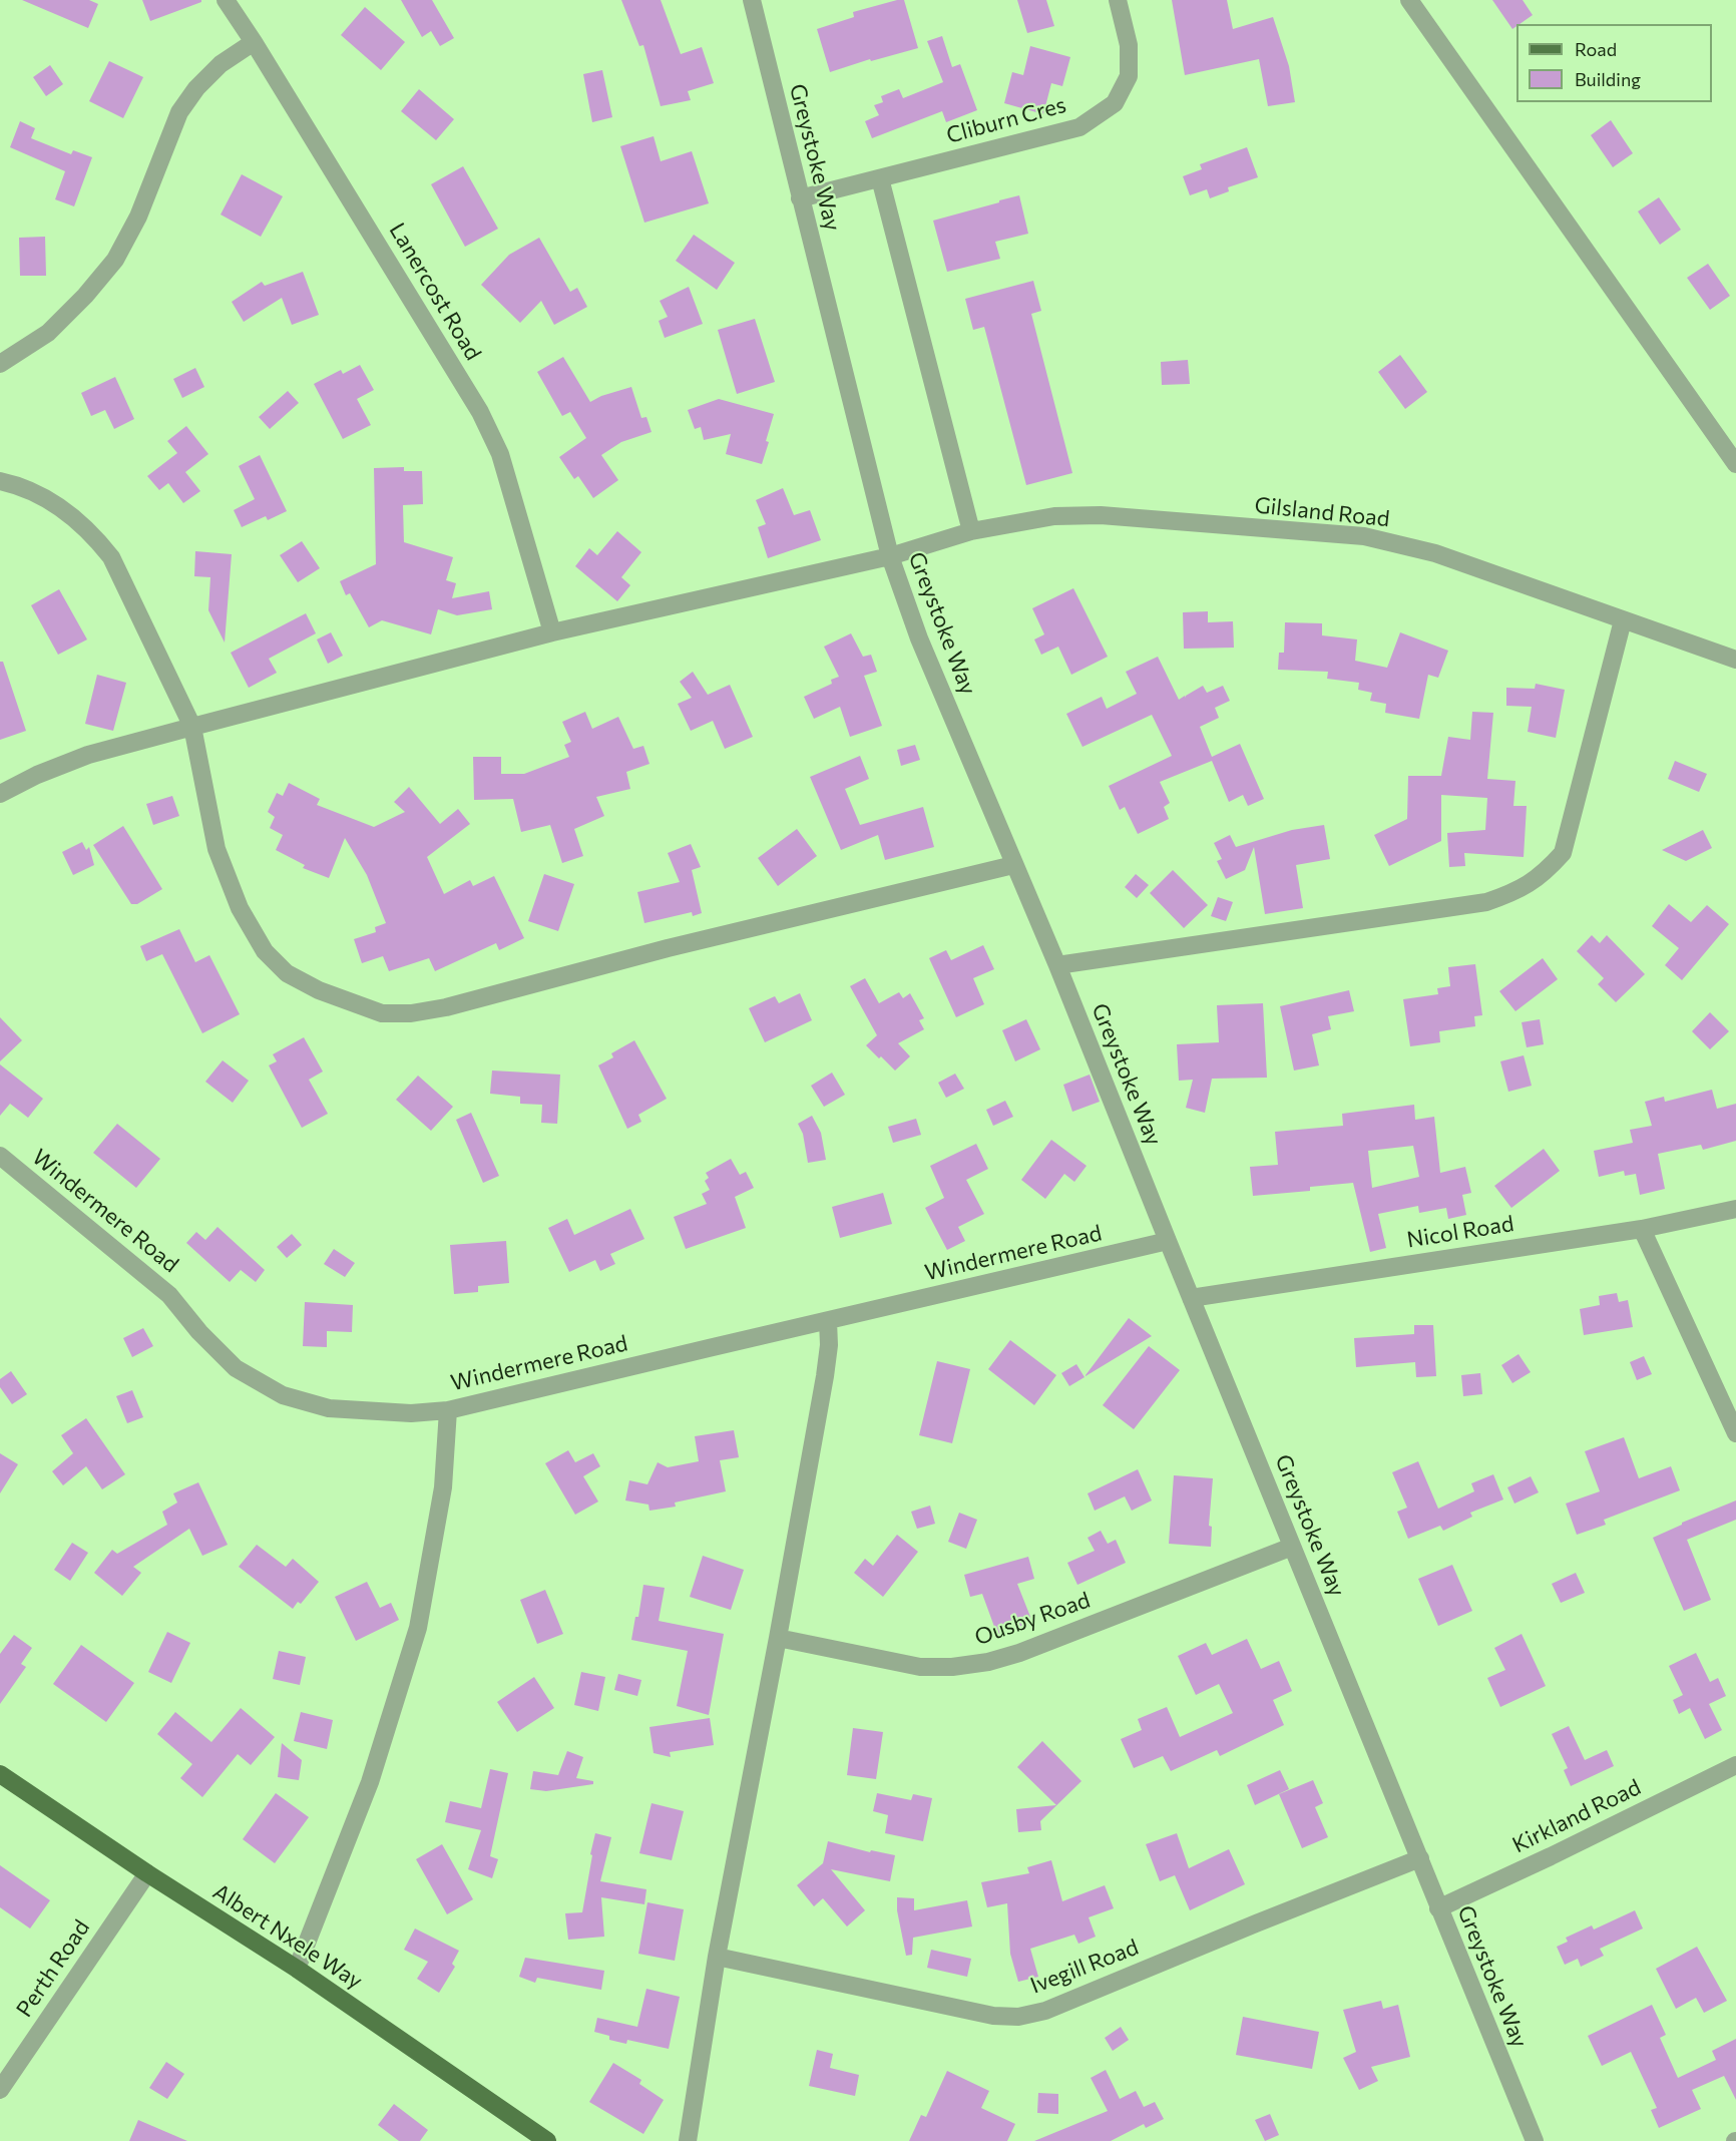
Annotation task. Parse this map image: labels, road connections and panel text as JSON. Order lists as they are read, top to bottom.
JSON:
{
  "streets": {
    "main road": ["Albert Nxele Way"],
    "street": [
      "Cliburn Cres",
      "Greystoke Way",
      "Lanercost Road",
      "Gilsland Road",
      "Windermere Road",
      "Nicol Road",
      "Ousby Road",
      "Kirkland Road",
      "Ivegill Road",
      "Perth Road"
    ]
  },
  "crossings": [
    ["Cliburn Cres", "Greystoke Way"],
    ["Greystoke Way", "Gilsland Road"],
    ["Greystoke Way", "Windermere Road"],
    ["Greystoke Way", "Nicol Road"],
    ["Greystoke Way", "Ousby Road"],
    ["Greystoke Way", "Kirkland Road"],
    ["Greystoke Way", "Ivegill Road"],
    ["Lanercost Road", "Gilsland Road"],
    ["Albert Nxele Way", "Perth Road"]
  ],
  "legend": ["Road", "Building"]
}
